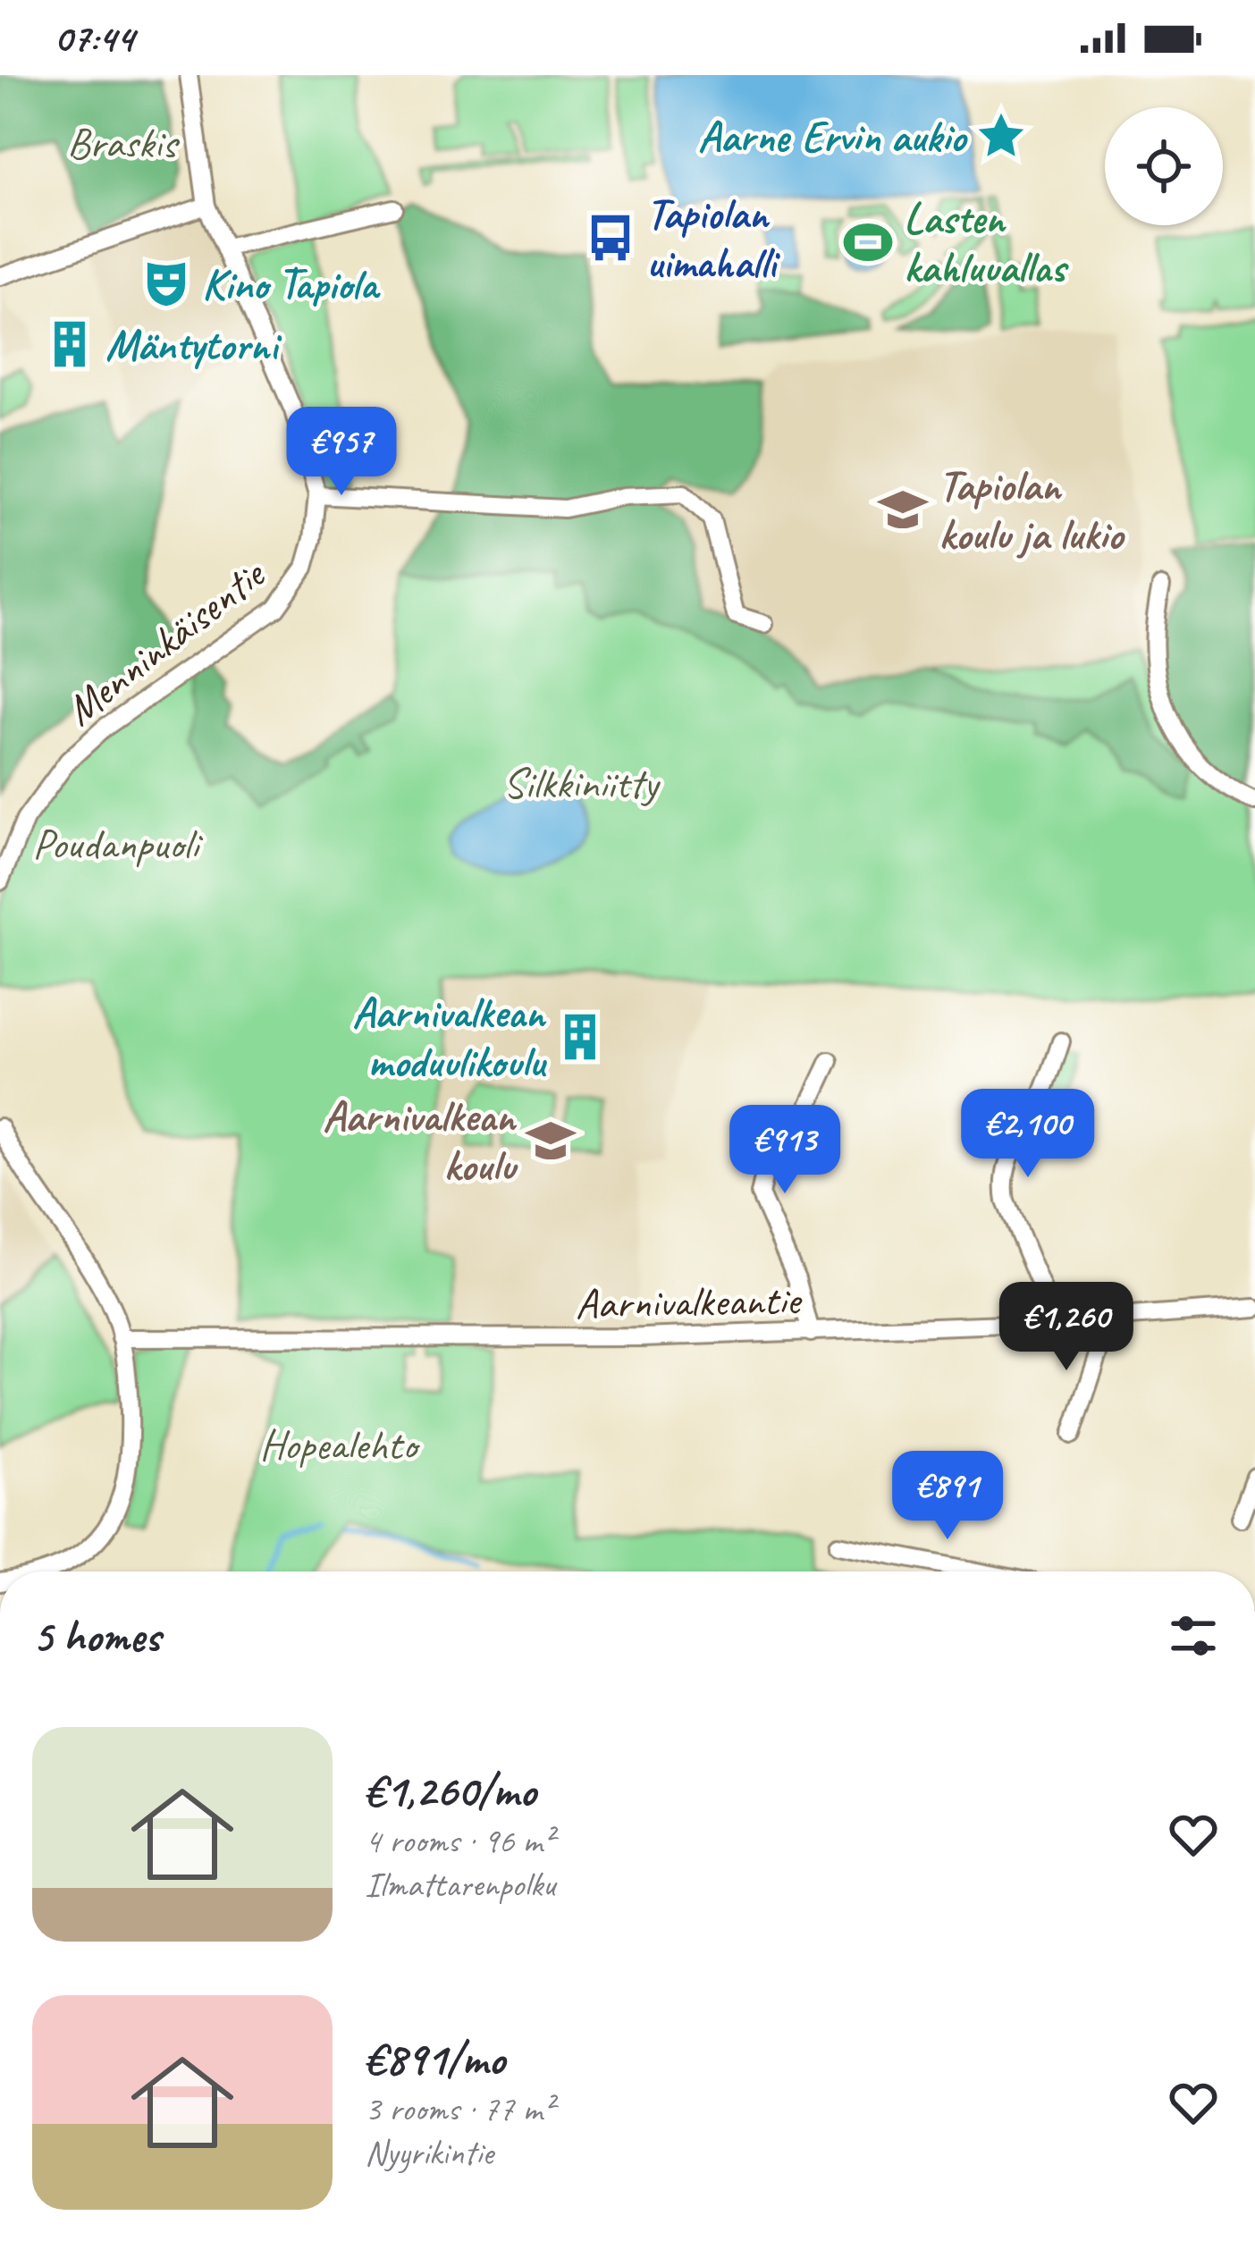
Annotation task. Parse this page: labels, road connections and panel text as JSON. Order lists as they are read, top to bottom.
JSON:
{
  "streets": {
    "street": ["Menninkäisentie", "Aarnivalkeantie"]
  },
  "parks": [
    "Braskis",
    "Silkkiniitty",
    "Poudanpuoli",
    "Hopealehto"
  ],
  "places": {
    "place": ["Aarne Ervin aukio"],
    "bus stop": ["Tapiolan uimahalli"],
    "sports": ["Lasten kahluuallas"],
    "theatre": ["Kino Tapiola"],
    "building": ["Mäntytorni", "Aarnivalkean moduulikoulu"],
    "school or university": ["Tapiolan koulu ja lukio", "Aarnivalkean koulu"]
  },
  "page": {
    "status": "07:44",
    "price": [
      "€957",
      "€2,100",
      "€913",
      "€1,260",
      "€891"
    ],
    "heading": "5 homes",
    "list": [
      {
        "name": "€1,260/mo",
        "note": "4 rooms · 96 m² · Ilmattarenpolku"
      },
      {
        "name": "€891/mo",
        "note": "3 rooms · 77 m² · Nyyrikintie"
      }
    ]
  }
}
